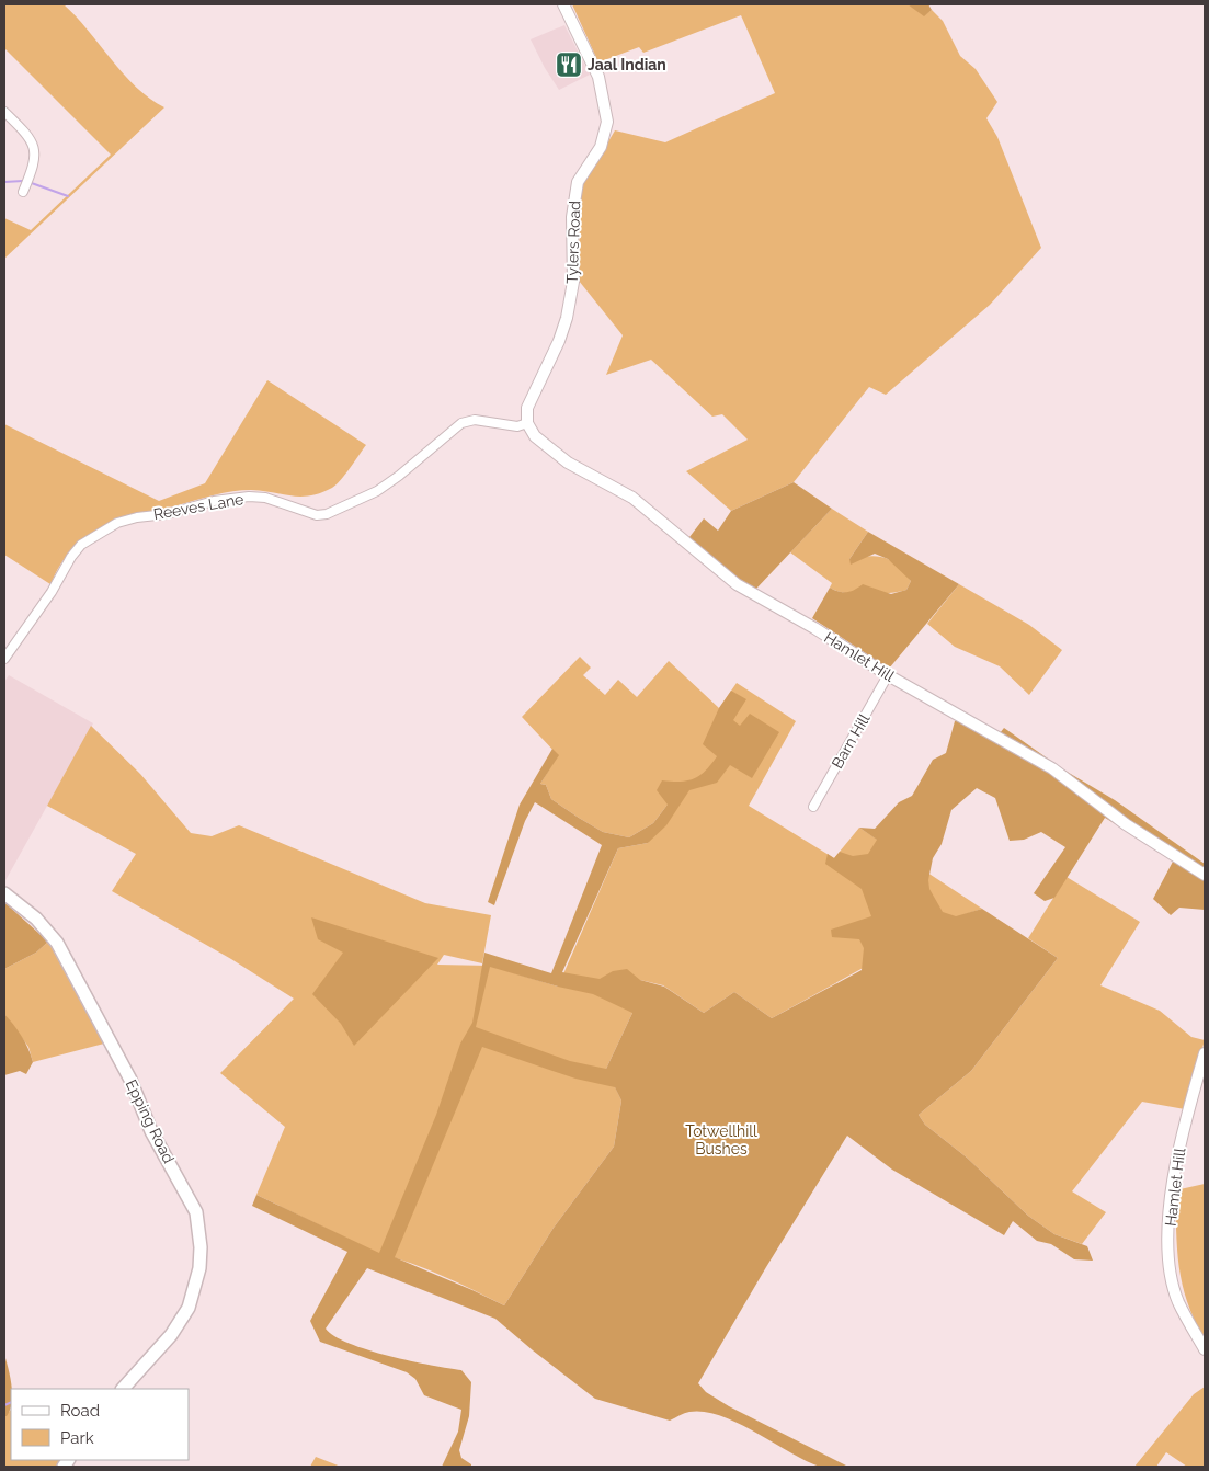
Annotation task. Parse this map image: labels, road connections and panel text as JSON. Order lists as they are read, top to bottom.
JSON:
{
  "streets": {
    "main road": ["Epping Road"],
    "street": [
      "Tylers Road",
      "Reeves Lane",
      "Hamlet Hill",
      "Barn Hill"
    ]
  },
  "crossings": [
    ["Tylers Road", "Reeves Lane"],
    ["Tylers Road", "Hamlet Hill"],
    ["Reeves Lane", "Hamlet Hill"],
    ["Hamlet Hill", "Barn Hill"]
  ],
  "parks": ["Totwellhill Bushes"],
  "places": {
    "restaurant": ["Jaal Indian"]
  },
  "legend": ["Road", "Park"]
}
